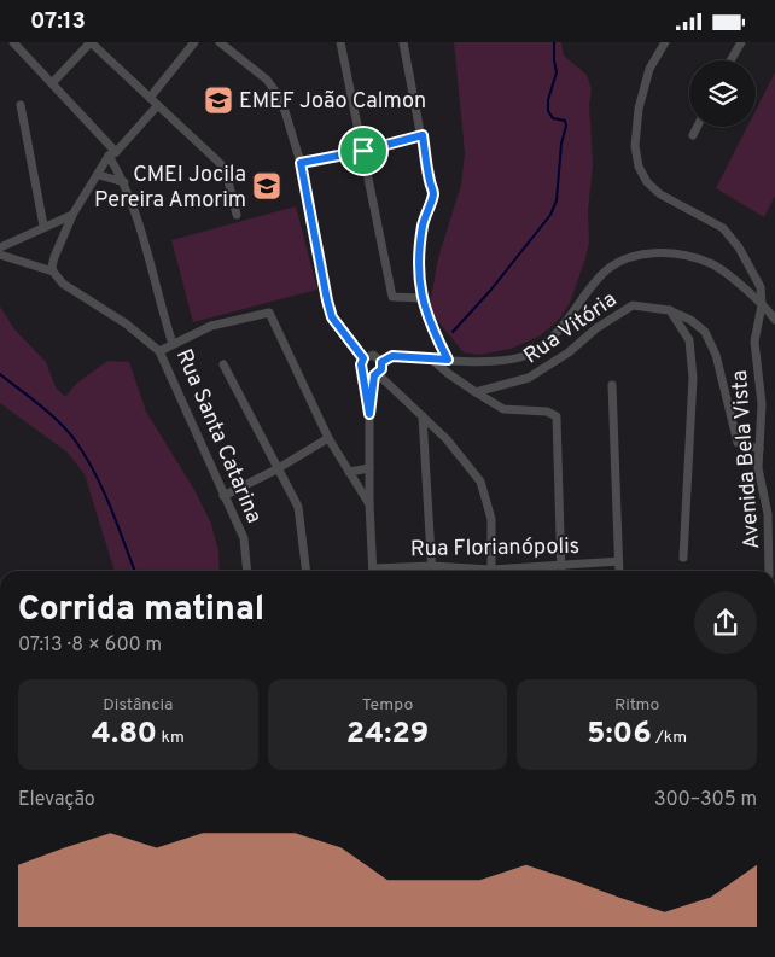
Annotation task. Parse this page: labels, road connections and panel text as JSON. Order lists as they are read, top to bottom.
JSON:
{
  "streets": {
    "street": [
      "Rua Vitória",
      "Rua Santa Catarina",
      "Avenida Bela Vista",
      "Rua Florianópolis"
    ]
  },
  "crossings": [
    ["Rua Vitória", "Avenida Bela Vista"]
  ],
  "places": {
    "school or university": ["EMEF João Calmon", "CMEI Jocila Pereira Amorim"]
  },
  "page": {
    "status": "07:13",
    "heading": ["Corrida matinal", "07:13 · 8 × 600 m"],
    "stats": [
      ["Distância", "4.80 km"],
      ["Tempo", "24:29"],
      ["Ritmo", "5:06 /km"]
    ],
    "chart": ["Elevação", "300–305 m"]
  }
}
